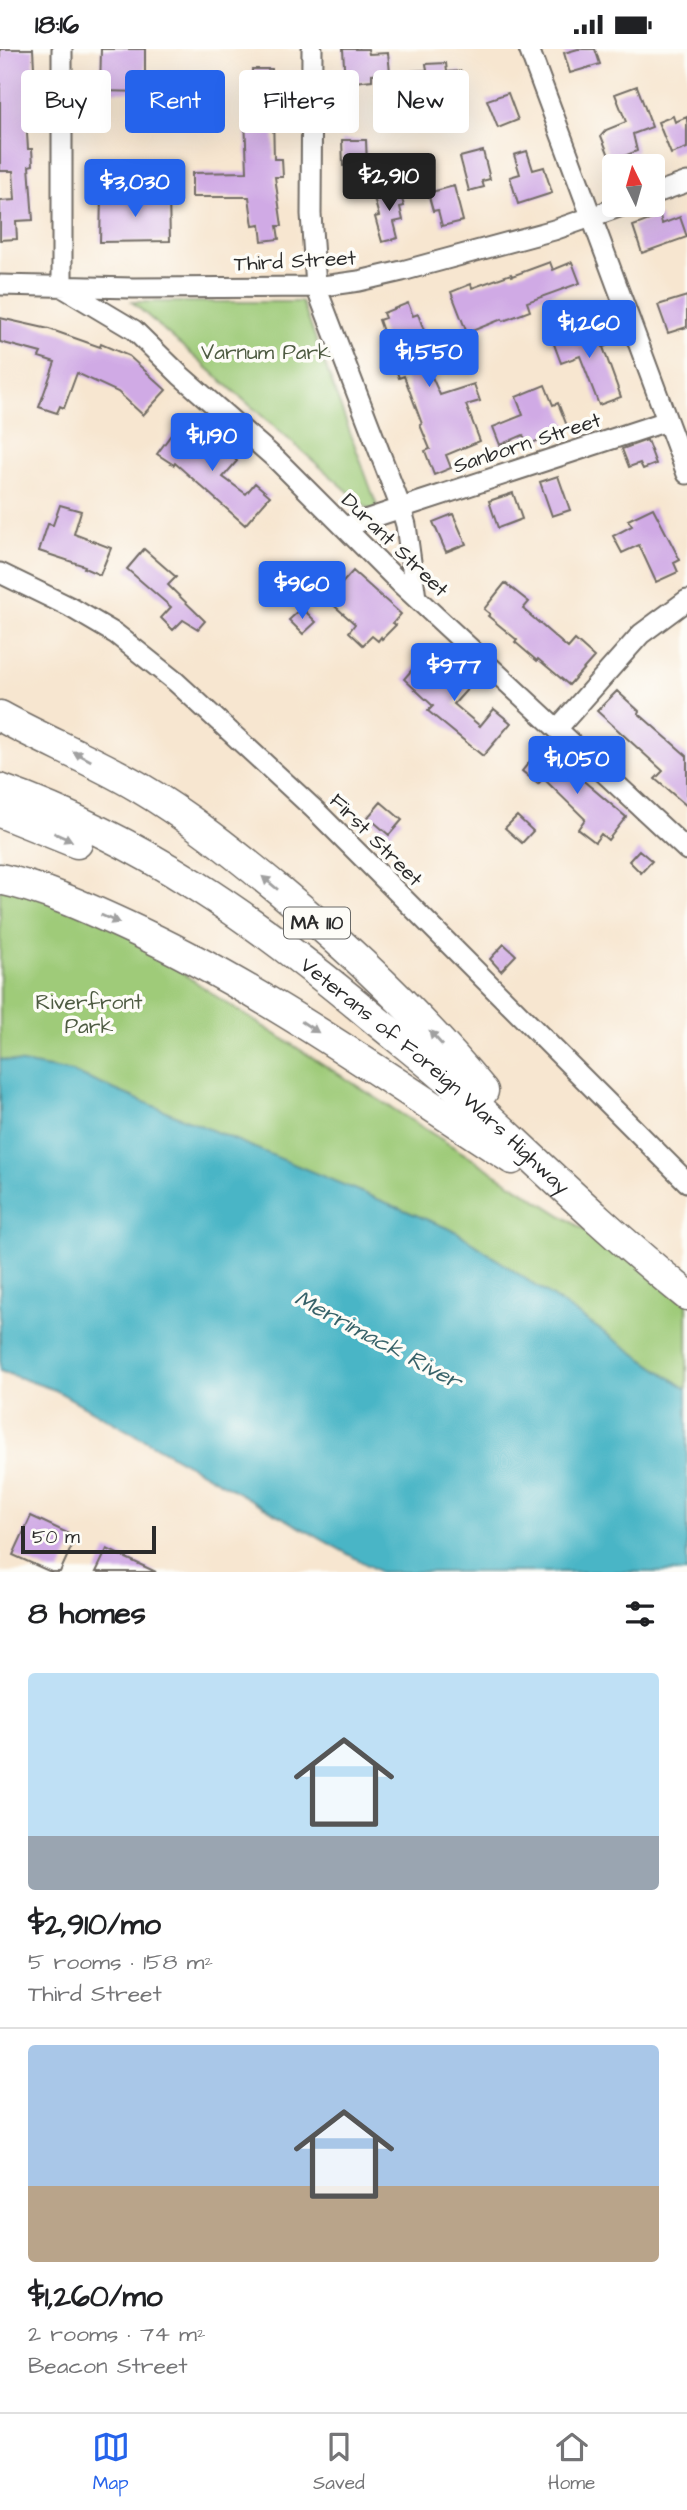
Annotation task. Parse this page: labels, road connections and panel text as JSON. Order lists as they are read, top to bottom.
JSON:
{
  "streets": {
    "main road": ["MA 110", "Veterans of Foreign Wars Highway"],
    "street": [
      "Third Street",
      "Sanborn Street",
      "Durant Street",
      "First Street"
    ]
  },
  "crossings": [
    ["Third Street", "Durant Street"],
    ["Sanborn Street", "Durant Street"],
    ["MA 110", "Veterans of Foreign Wars Highway"]
  ],
  "water": ["Merrimack River"],
  "parks": ["Varnum Park", "Riverfront Park"],
  "scale_bar": "50 m",
  "north": "top",
  "page": {
    "status": "18:16",
    "chip": [
      "Buy",
      "Rent",
      "Filters",
      "New"
    ],
    "price": [
      "$2,910",
      "$3,030",
      "$1,260",
      "$1,550",
      "$1,190",
      "$960",
      "$977",
      "$1,050"
    ],
    "scale": "50 m",
    "heading": "8 homes",
    "list": [
      {
        "name": "$2,910/mo",
        "note": "5 rooms · 158 m² · Third Street"
      },
      {
        "name": "$1,260/mo",
        "note": "2 rooms · 74 m² · Beacon Street"
      }
    ],
    "tabs": ["Map", "Saved", "Home"]
  }
}
